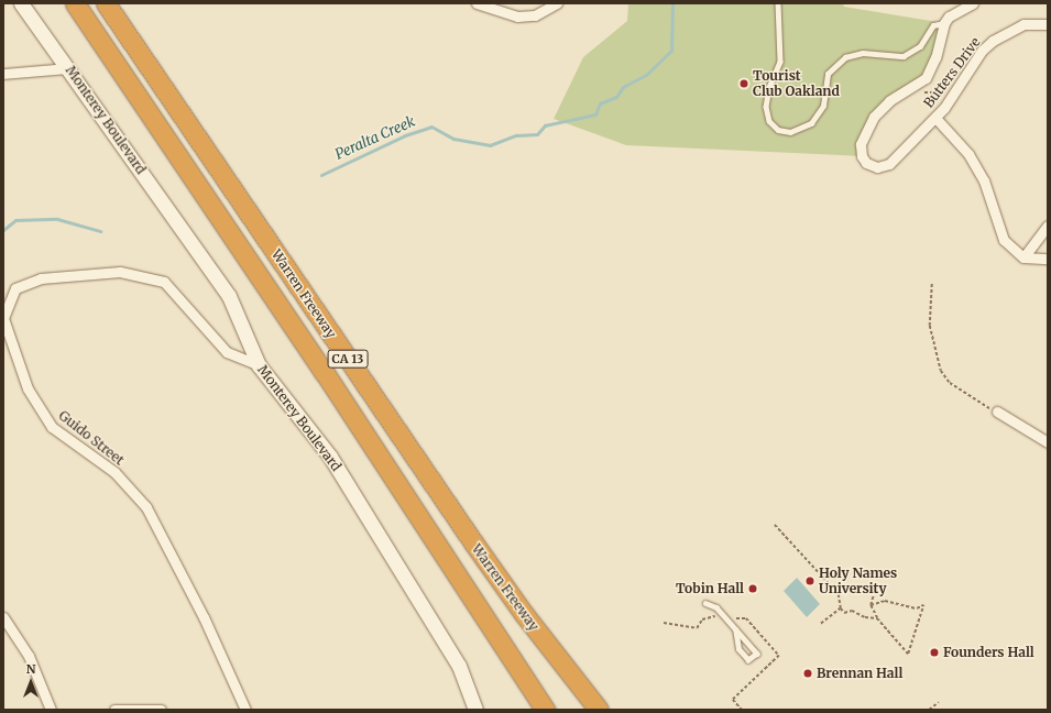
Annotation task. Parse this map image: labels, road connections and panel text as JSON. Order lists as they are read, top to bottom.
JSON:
{
  "streets": {
    "highway": ["Warren Freeway", "CA 13"],
    "street": ["Butters Drive", "Monterey Boulevard", "Guido Street"]
  },
  "crossings": [
    ["Monterey Boulevard", "Guido Street"]
  ],
  "water": ["Peralta Creek"],
  "places": [
    "Tourist Club Oakland",
    "Holy Names University",
    "Tobin Hall",
    "Founders Hall",
    "Brennan Hall"
  ],
  "north": "top"
}
